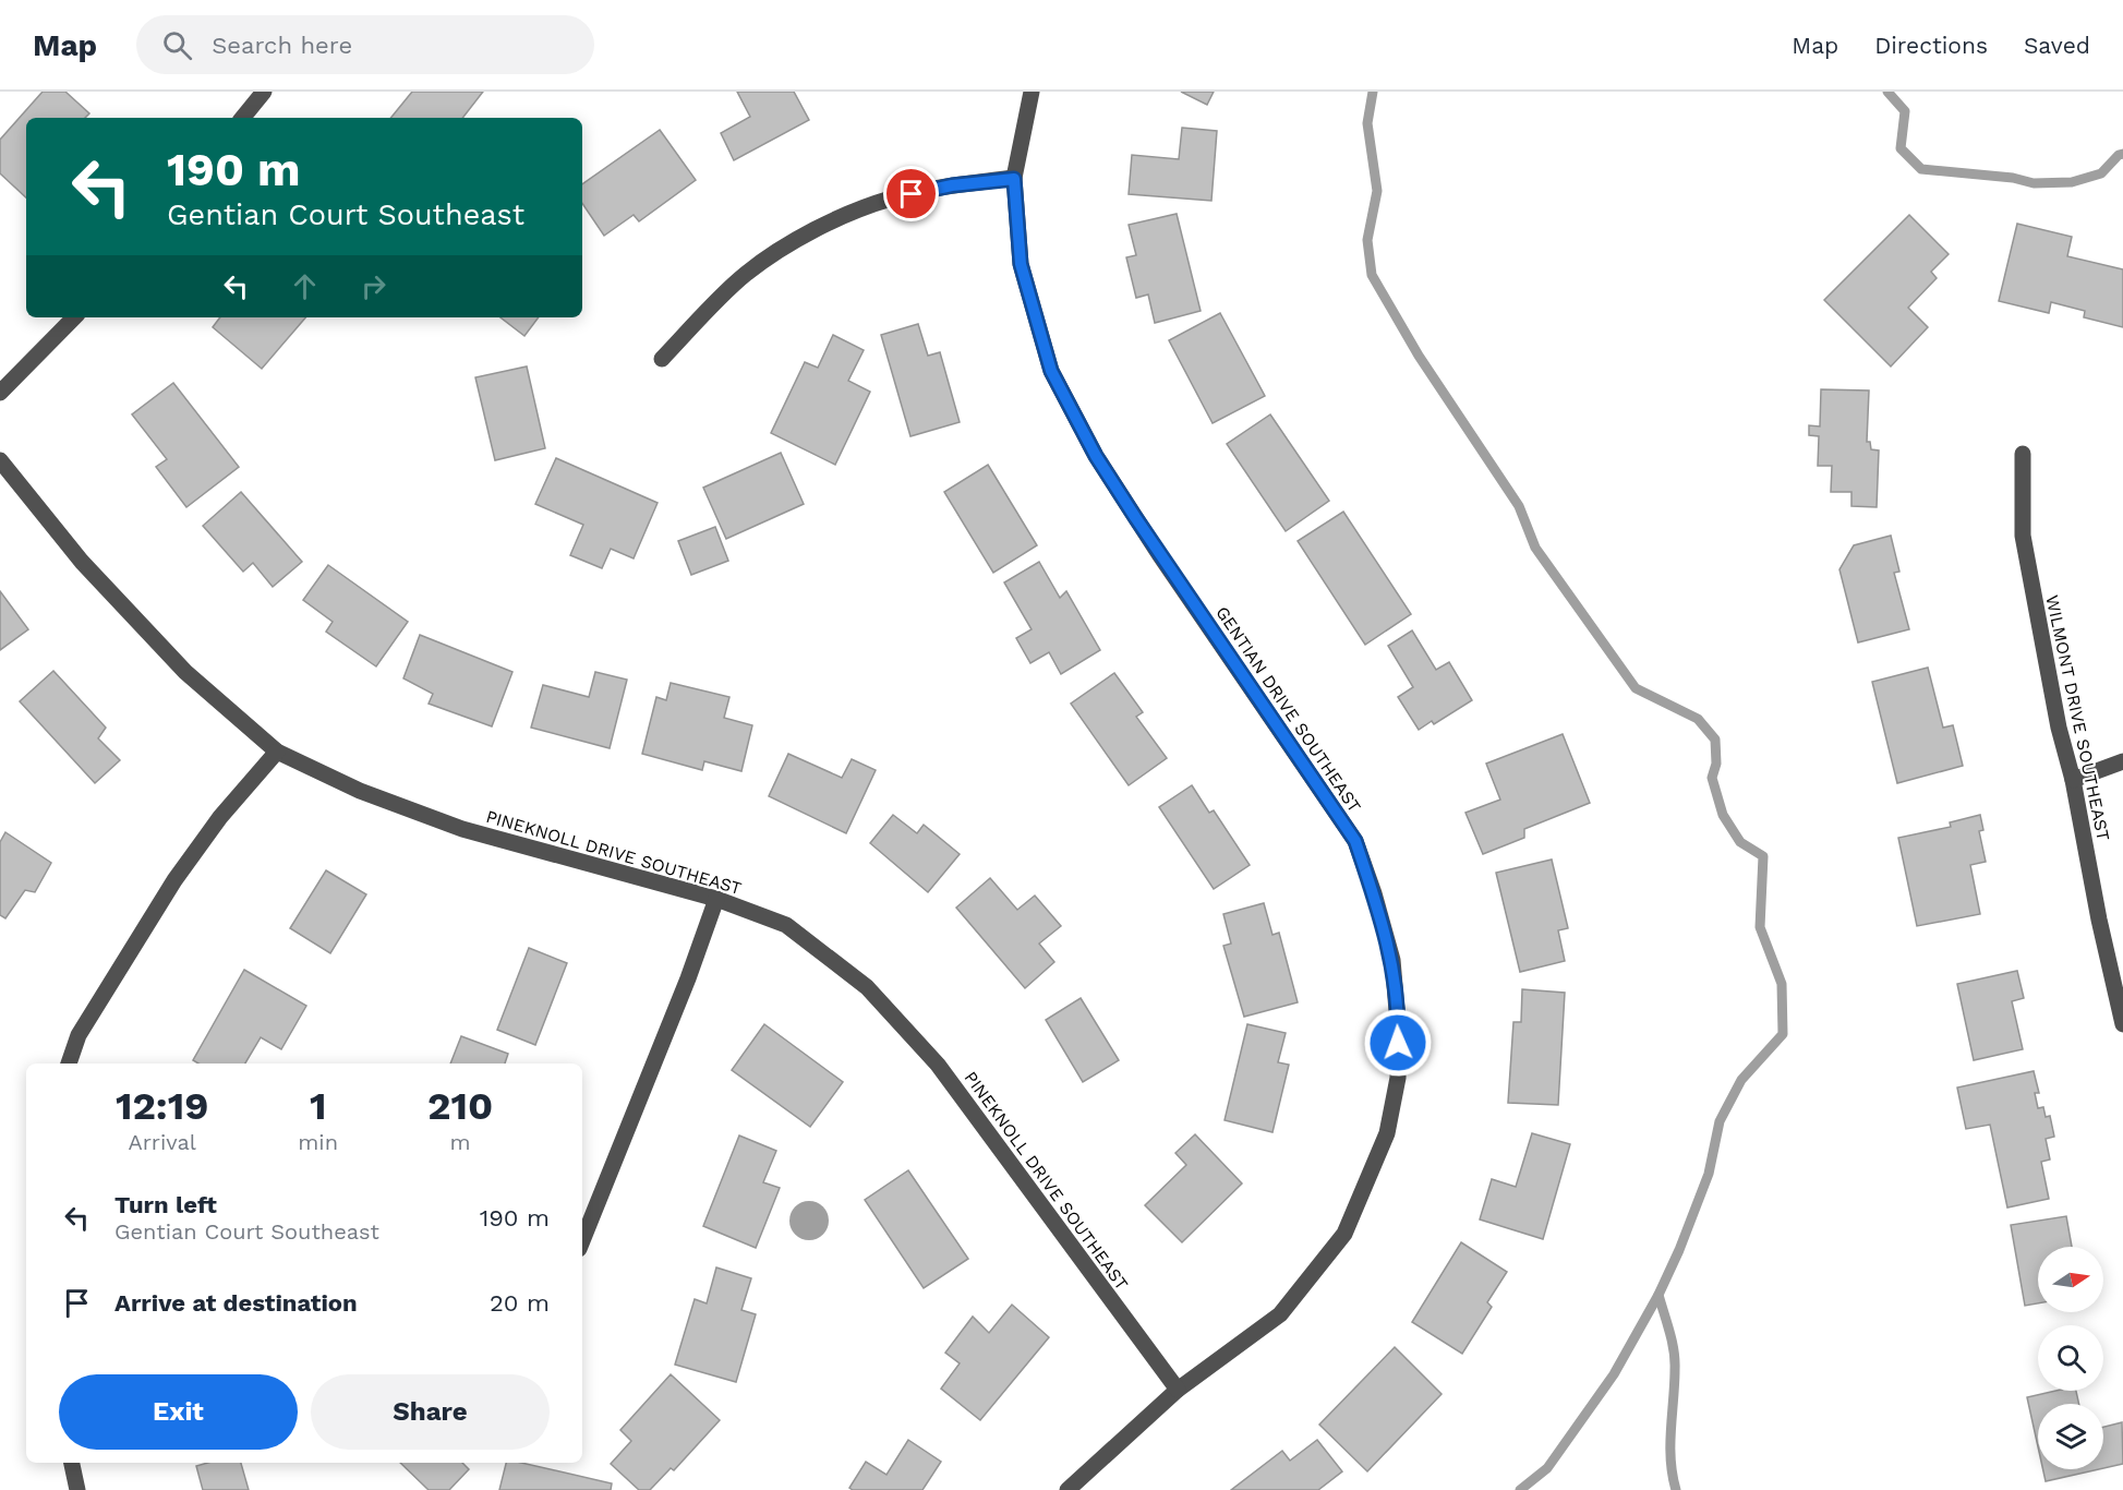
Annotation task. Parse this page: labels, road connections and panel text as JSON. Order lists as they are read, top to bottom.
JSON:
{
  "streets": {
    "street": ["GENTIAN DRIVE SOUTHEAST", "WILMONT DRIVE SOUTHEAST", "PINEKNOLL DRIVE SOUTHEAST"]
  },
  "crossings": [
    ["GENTIAN DRIVE SOUTHEAST", "PINEKNOLL DRIVE SOUTHEAST"]
  ],
  "north": "right",
  "page": {
    "header": "Map",
    "search": "Search here",
    "nav": ["Map", "Directions", "Saved"],
    "turn": ["190 m", "Gentian Court Southeast"],
    "eta": [
      "12:19",
      "Arrival",
      "1",
      "min",
      "210",
      "m"
    ],
    "list": [
      {
        "name": "Turn left",
        "note": "Gentian Court Southeast",
        "value": "190 m"
      },
      {
        "name": "Arrive at destination",
        "value": "20 m"
      }
    ],
    "buttons": ["Exit", "Share"]
  }
}
